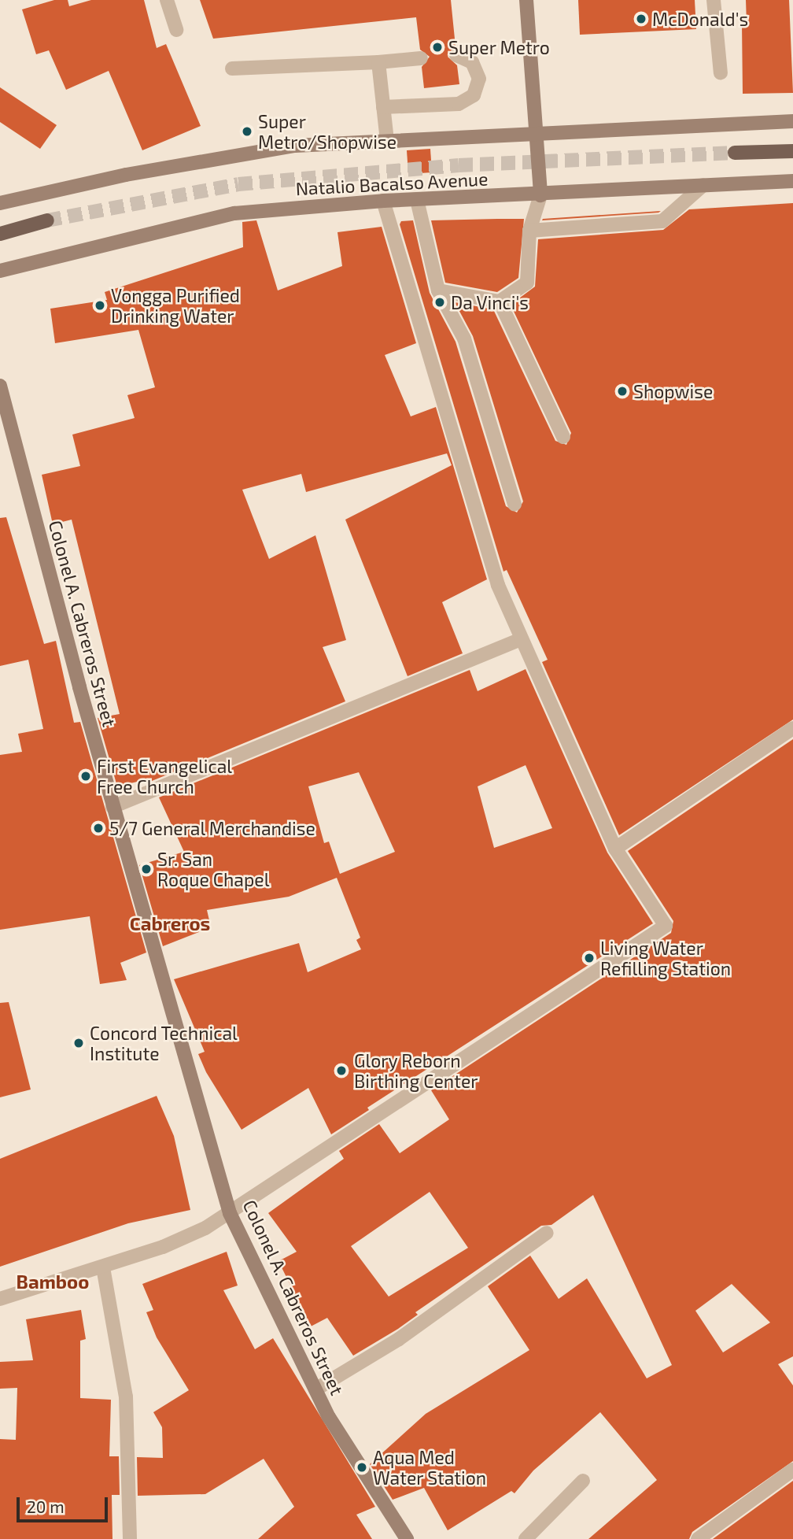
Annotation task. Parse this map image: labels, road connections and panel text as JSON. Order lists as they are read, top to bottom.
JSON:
{
  "streets": {
    "main road": ["Natalio Bacalso Avenue", "Colonel A. Cabreros Street"]
  },
  "districts": ["Cabreros", "Bamboo"],
  "places": [
    "McDonald's",
    "Super Metro",
    "Super Metro/Shopwise",
    "Da Vinci's",
    "Vongga Purified Drinking Water",
    "Shopwise",
    "First Evangelical Free Church",
    "5/7 General Merchandise",
    "Sr. San Roque Chapel",
    "Living Water Refilling Station",
    "Concord Technical Institute",
    "Glory Reborn Birthing Center",
    "Aqua Med Water Station"
  ],
  "scale_bar": "20 m"
}
